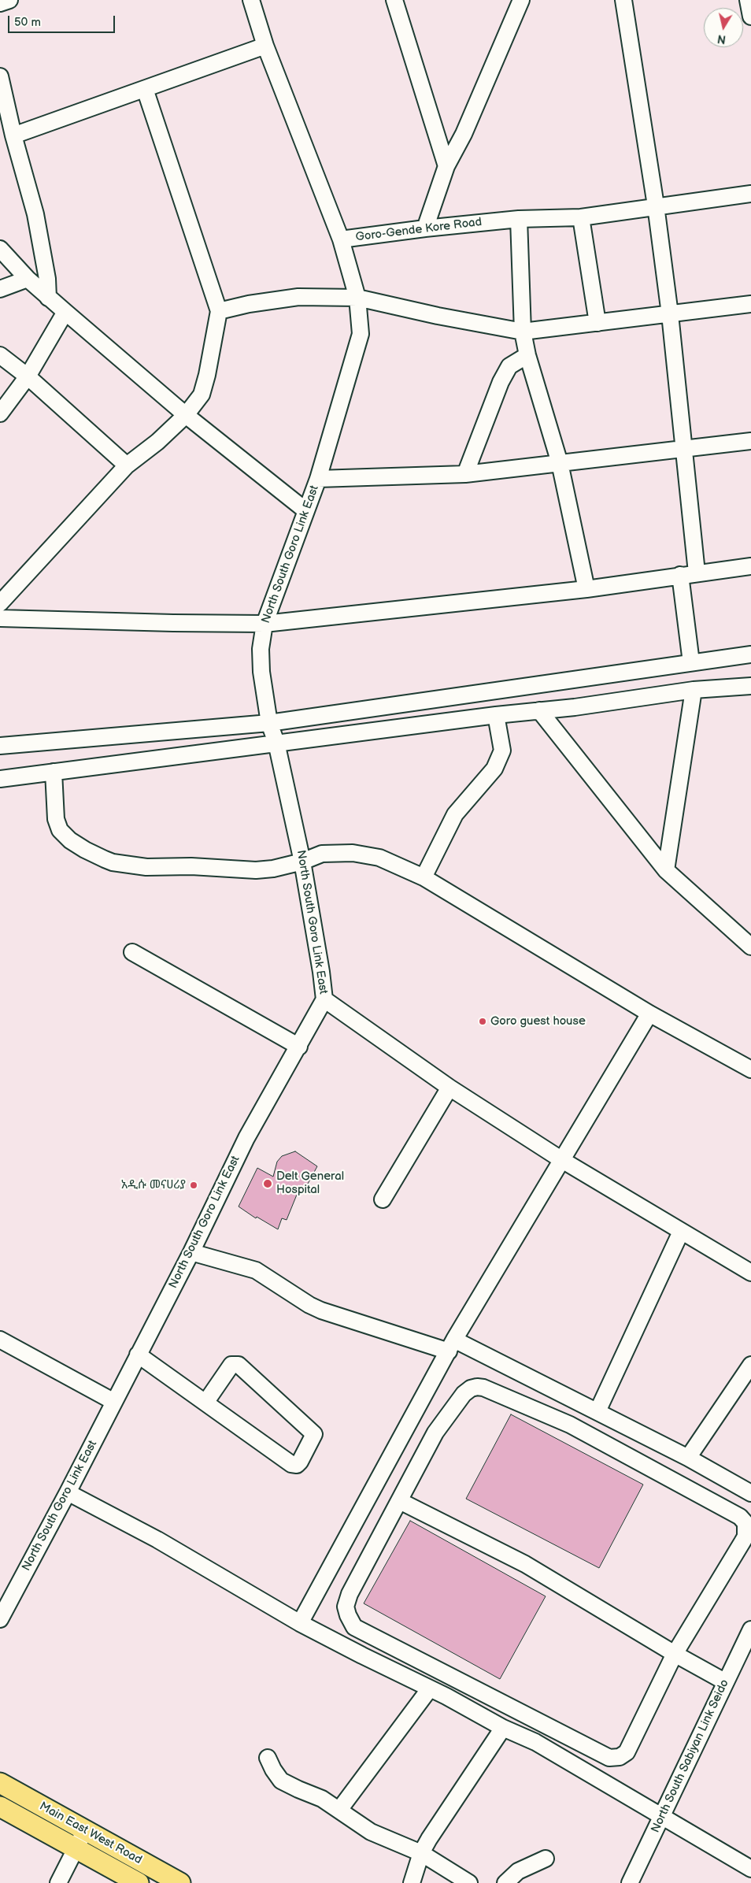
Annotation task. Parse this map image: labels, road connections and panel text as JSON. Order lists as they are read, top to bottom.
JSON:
{
  "streets": {
    "main road": ["Main East West Road"],
    "street": ["Goro-Gende Kore Road", "North South Goro Link East", "North South Sabiyan Link Seido"]
  },
  "crossings": [
    ["Goro-Gende Kore Road", "North South Goro Link East"]
  ],
  "places": ["Goro guest house", "Delt General Hospital", "አዲሱ መናሀሪያ"],
  "scale_bar": "50 m",
  "north": "bottom"
}
